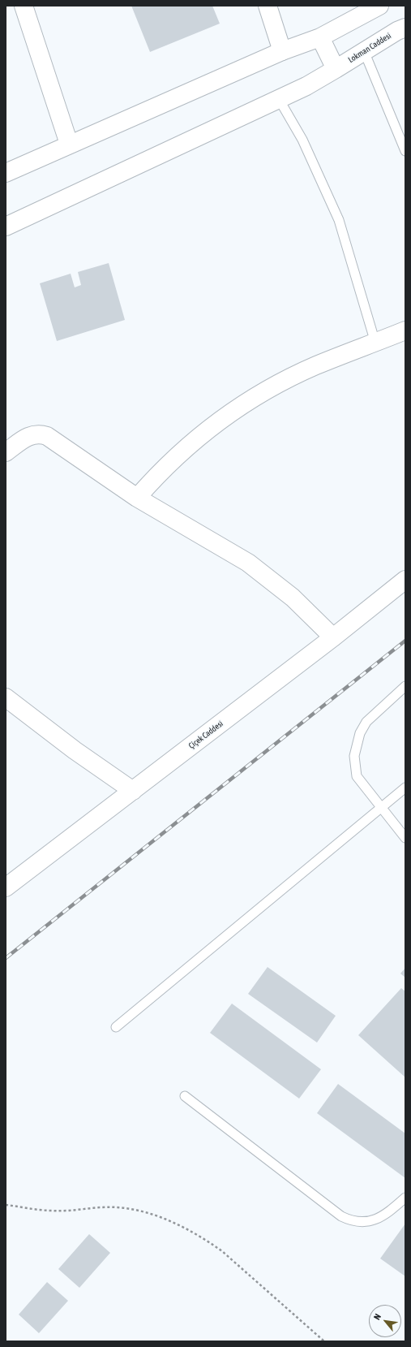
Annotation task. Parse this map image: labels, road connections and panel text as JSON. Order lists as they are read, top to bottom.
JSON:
{
  "streets": {
    "street": ["Lokman Caddesi", "Çiçek Caddesi"]
  },
  "north": "top left"
}
